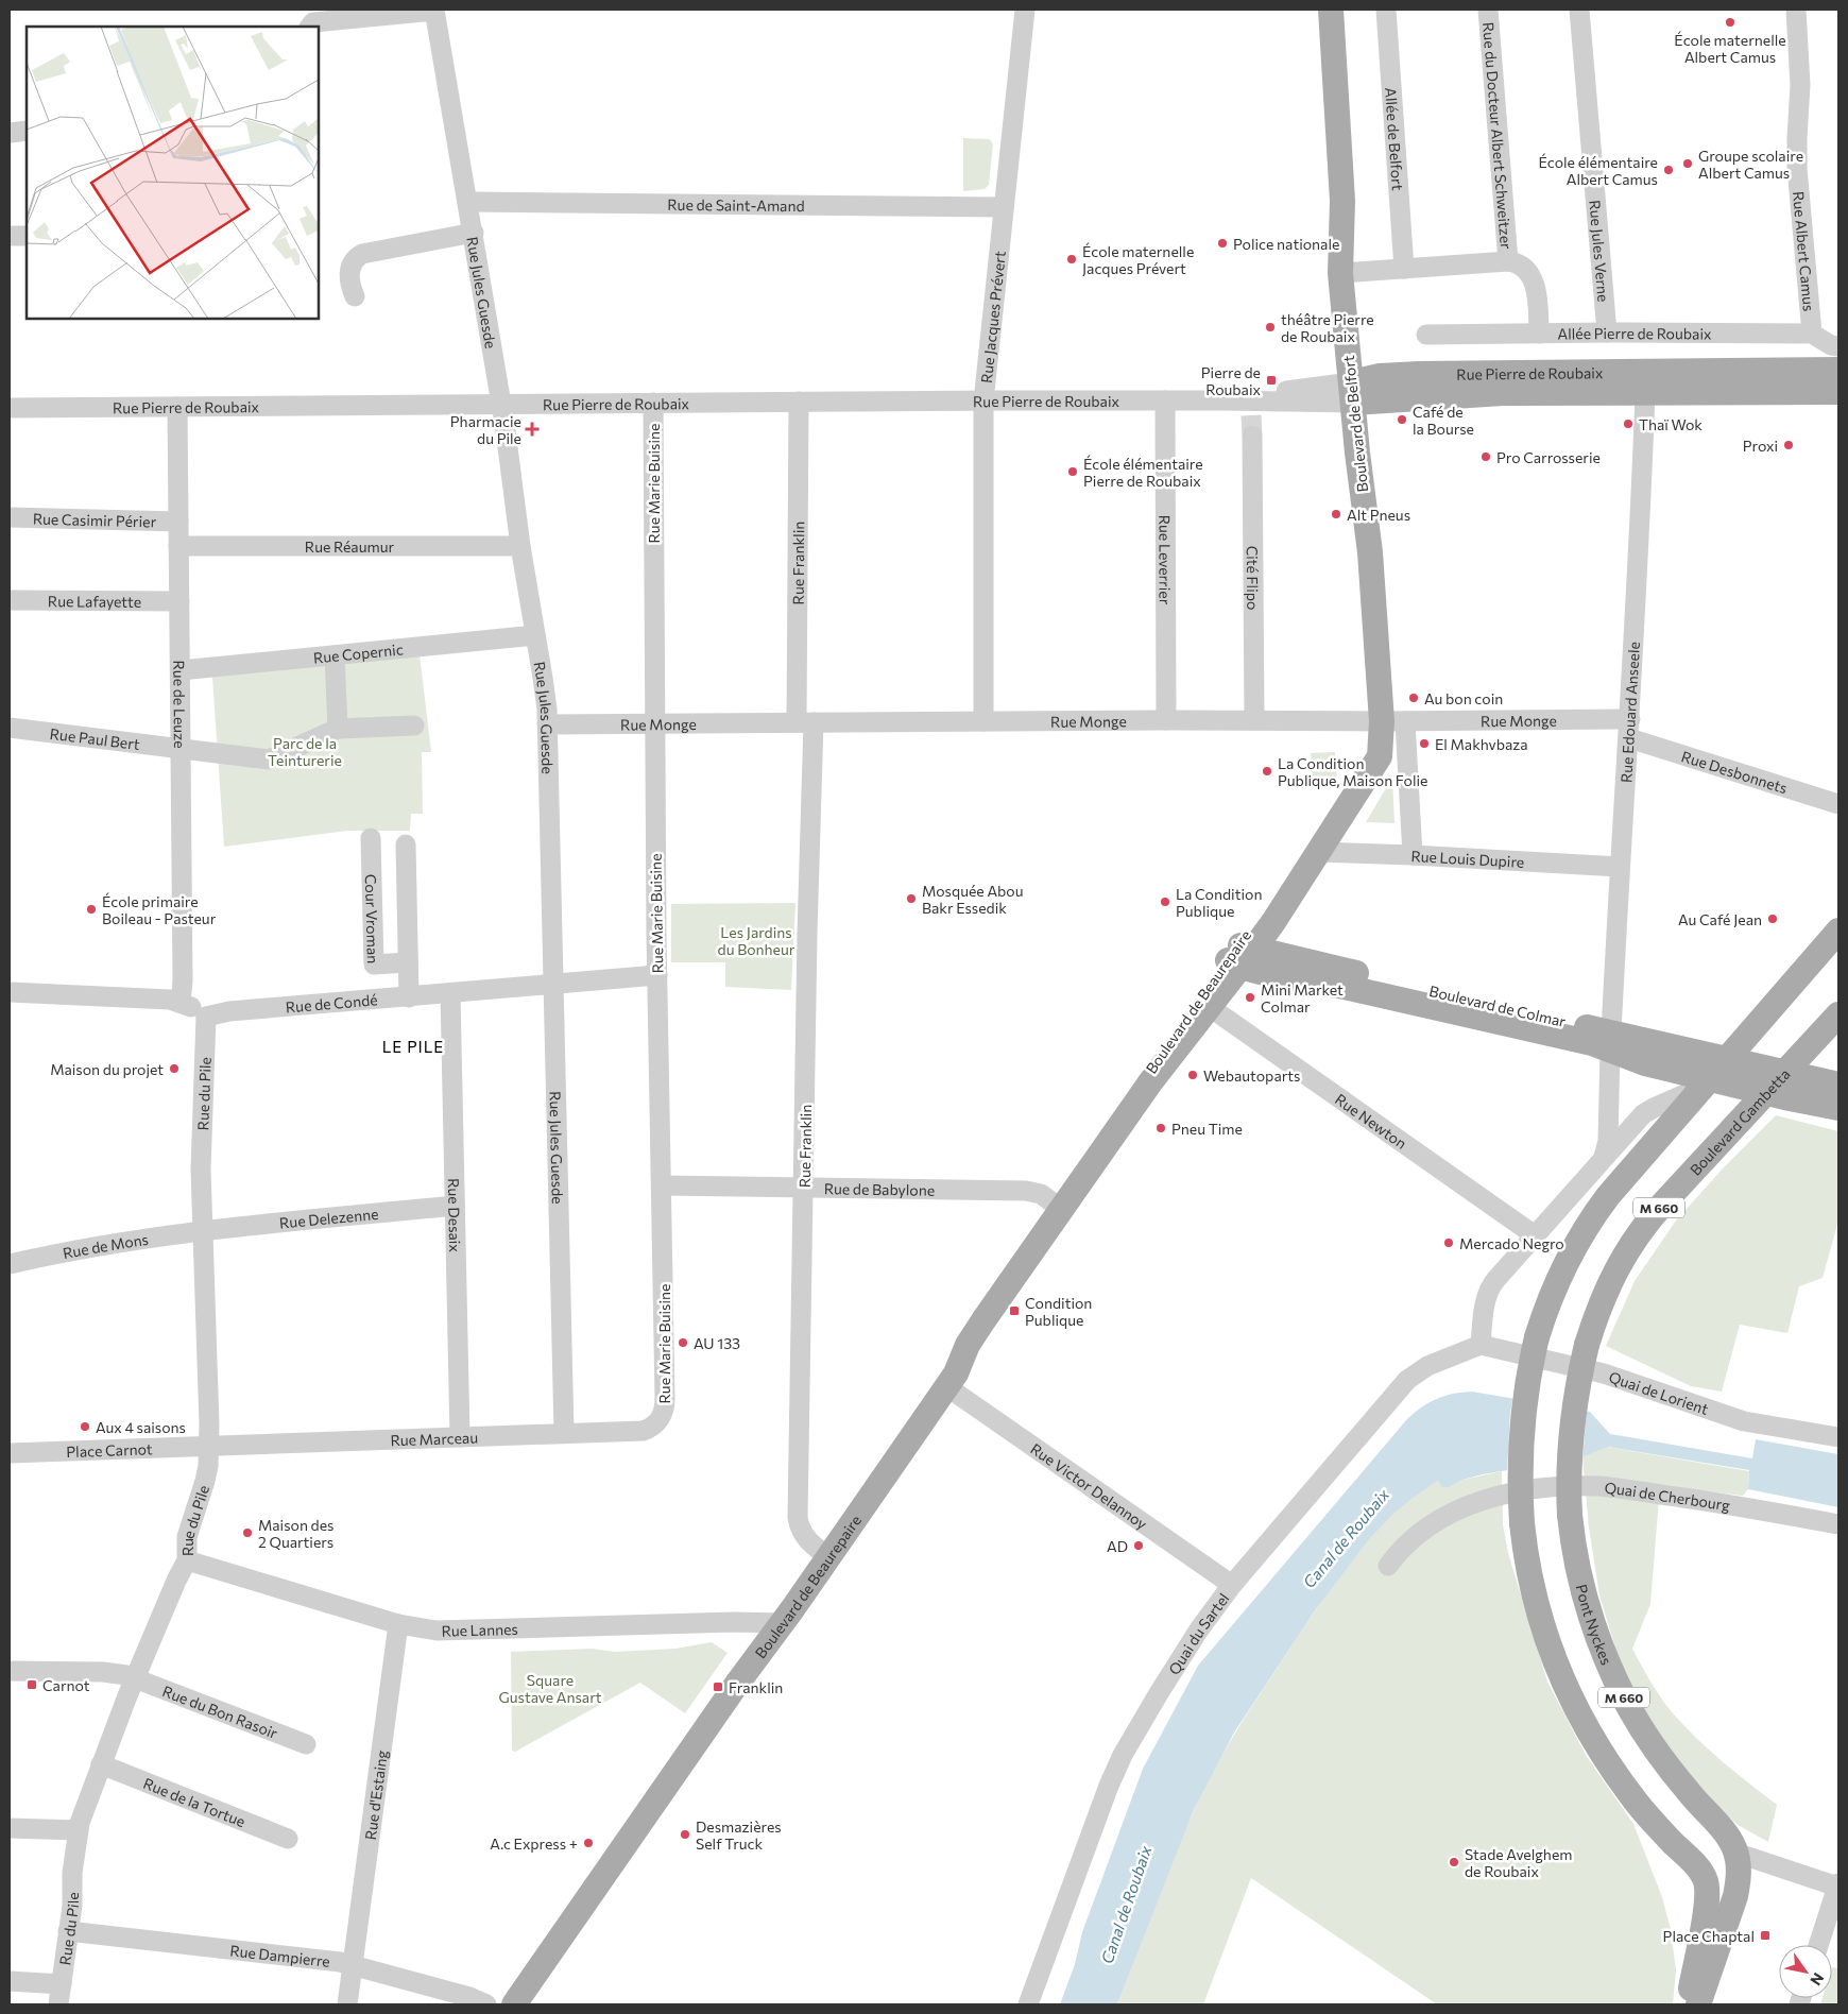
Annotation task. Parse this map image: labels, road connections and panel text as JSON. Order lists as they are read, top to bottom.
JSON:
{
  "streets": {
    "main road": [
      "Rue Pierre de Roubaix",
      "Boulevard de Belfort",
      "Boulevard de Beaurepaire",
      "Boulevard de Colmar",
      "Boulevard Gambetta",
      "M 660",
      "Pont Nyckes"
    ],
    "street": [
      "Rue du Docteur Albert Schweitzer",
      "Allée de Belfort",
      "Rue de Saint-Amand",
      "Rue Jules Verne",
      "Rue Albert Camus",
      "Rue Jules Guesde",
      "Rue Jacques Prévert",
      "Allée Pierre de Roubaix",
      "Rue Marie Buisine",
      "Rue Casimir Périer",
      "Rue Réaumur",
      "Rue Leverrier",
      "Rue Franklin",
      "Cité Flipo",
      "Rue Lafayette",
      "Rue Copernic",
      "Rue de Leuze",
      "Rue Edouard Anseele",
      "Rue Monge",
      "Rue Paul Bert",
      "Rue Desbonnets",
      "Rue Louis Dupire",
      "Cour Vroman",
      "Rue de Condé",
      "Rue du Pile",
      "Rue Newton",
      "Rue de Babylone",
      "Rue Desaix",
      "Rue Delezenne",
      "Rue de Mons",
      "Quai de Lorient",
      "Rue Marceau",
      "Place Carnot",
      "Rue Victor Delannoy",
      "Quai de Cherbourg",
      "Rue Lannes",
      "Quai du Sartel",
      "Rue du Bon Rasoir",
      "Rue d'Estaing",
      "Rue de la Tortue",
      "Rue Dampierre"
    ]
  },
  "crossings": [
    ["Rue du Docteur Albert Schweitzer", "Allée de Belfort"],
    ["Rue du Docteur Albert Schweitzer", "Allée Pierre de Roubaix"],
    ["Rue du Docteur Albert Schweitzer", "Boulevard de Belfort"],
    ["Rue de Saint-Amand", "Rue Jules Guesde"],
    ["Rue de Saint-Amand", "Rue Jacques Prévert"],
    ["Rue Jules Verne", "Allée Pierre de Roubaix"],
    ["Rue Albert Camus", "Allée Pierre de Roubaix"],
    ["Rue Jules Guesde", "Rue Pierre de Roubaix"],
    ["Rue Jules Guesde", "Rue Réaumur"],
    ["Rue Jules Guesde", "Rue Copernic"],
    ["Rue Jules Guesde", "Rue Monge"],
    ["Rue Jules Guesde", "Rue de Condé"],
    ["Rue Jules Guesde", "Rue Marceau"],
    ["Rue Jacques Prévert", "Rue Pierre de Roubaix"],
    ["Rue Jacques Prévert", "Rue Monge"],
    ["Rue Pierre de Roubaix", "Boulevard de Belfort"],
    ["Rue Pierre de Roubaix", "Rue Marie Buisine"],
    ["Rue Pierre de Roubaix", "Rue Leverrier"],
    ["Rue Pierre de Roubaix", "Rue Franklin"],
    ["Rue Pierre de Roubaix", "Rue de Leuze"],
    ["Rue Pierre de Roubaix", "Rue Edouard Anseele"],
    ["Boulevard de Belfort", "Rue Monge"],
    ["Boulevard de Belfort", "Boulevard de Beaurepaire"],
    ["Rue Marie Buisine", "Rue Monge"],
    ["Rue Marie Buisine", "Rue de Condé"],
    ["Rue Marie Buisine", "Rue de Babylone"],
    ["Rue Marie Buisine", "Rue Marceau"],
    ["Rue Casimir Périer", "Rue de Leuze"],
    ["Rue Réaumur", "Rue de Leuze"],
    ["Rue Leverrier", "Rue Monge"],
    ["Rue Franklin", "Rue Monge"],
    ["Rue Franklin", "Boulevard de Beaurepaire"],
    ["Rue Franklin", "Rue de Babylone"],
    ["Cité Flipo", "Rue Monge"],
    ["Rue Lafayette", "Rue de Leuze"],
    ["Rue Copernic", "Rue de Leuze"],
    ["Rue de Leuze", "Rue Paul Bert"],
    ["Rue Edouard Anseele", "Rue Monge"],
    ["Rue Edouard Anseele", "Rue Desbonnets"],
    ["Rue Edouard Anseele", "Rue Louis Dupire"],
    ["Rue Edouard Anseele", "Boulevard de Colmar"],
    ["Rue Monge", "Rue Desbonnets"],
    ["Rue Monge", "Boulevard de Beaurepaire"],
    ["Rue Louis Dupire", "Boulevard de Beaurepaire"],
    ["Cour Vroman", "Rue de Condé"],
    ["Boulevard de Beaurepaire", "Boulevard de Colmar"],
    ["Boulevard de Beaurepaire", "Rue Newton"],
    ["Boulevard de Beaurepaire", "Rue de Babylone"],
    ["Boulevard de Beaurepaire", "Rue Victor Delannoy"],
    ["Boulevard de Beaurepaire", "Rue Lannes"],
    ["Rue de Condé", "Rue du Pile"],
    ["Rue de Condé", "Rue Desaix"],
    ["Boulevard de Colmar", "Boulevard Gambetta"],
    ["Boulevard de Colmar", "M 660"],
    ["Rue du Pile", "Rue Delezenne"],
    ["Rue du Pile", "Rue de Mons"],
    ["Rue du Pile", "Rue Marceau"],
    ["Rue du Pile", "Place Carnot"],
    ["Rue du Pile", "Rue Lannes"],
    ["Rue du Pile", "Rue du Bon Rasoir"],
    ["Rue du Pile", "Rue de la Tortue"],
    ["Rue du Pile", "Rue Dampierre"],
    ["Boulevard Gambetta", "Pont Nyckes"],
    ["M 660", "Pont Nyckes"],
    ["Rue Desaix", "Rue Delezenne"],
    ["Rue Desaix", "Rue Marceau"],
    ["Rue Delezenne", "Rue de Mons"],
    ["Quai de Lorient", "Quai du Sartel"],
    ["Rue Marceau", "Place Carnot"],
    ["Rue Victor Delannoy", "Quai du Sartel"],
    ["Rue Lannes", "Rue d'Estaing"],
    ["Rue d'Estaing", "Rue Dampierre"]
  ],
  "districts": ["LE PILE"],
  "water": ["Canal de Roubaix"],
  "parks": ["Parc de la Teinturerie", "Les Jardins du Bonheur", "Square Gustave Ansart"],
  "places": {
    "other": [
      "École maternelle Albert Camus",
      "Groupe scolaire Albert Camus",
      "École élémentaire Albert Camus",
      "Police nationale",
      "École maternelle Jacques Prévert",
      "théâtre Pierre de Roubaix",
      "Café de la Bourse",
      "Thaï Wok",
      "Proxi",
      "Pro Carrosserie",
      "École élémentaire Pierre de Roubaix",
      "Alt Pneus",
      "Au bon coin",
      "El Makhvbaza",
      "La Condition Publique, Maison Folie",
      "Mosquée Abou Bakr Essedik",
      "La Condition Publique",
      "École primaire Boileau - Pasteur",
      "Au Café Jean",
      "Mini Market Colmar",
      "Maison du projet",
      "Webautoparts",
      "Pneu Time",
      "Mercado Negro",
      "AU 133",
      "Aux 4 saisons",
      "Maison des 2 Quartiers",
      "AD",
      "Desmazières Self Truck",
      "A.c Express +",
      "Stade Avelghem de Roubaix"
    ],
    "transit": [
      "Pierre de Roubaix",
      "Condition Publique",
      "Carnot",
      "Franklin",
      "Place Chaptal"
    ],
    "health": ["Pharmacie du Pile"]
  },
  "north": "bottom right"
}
